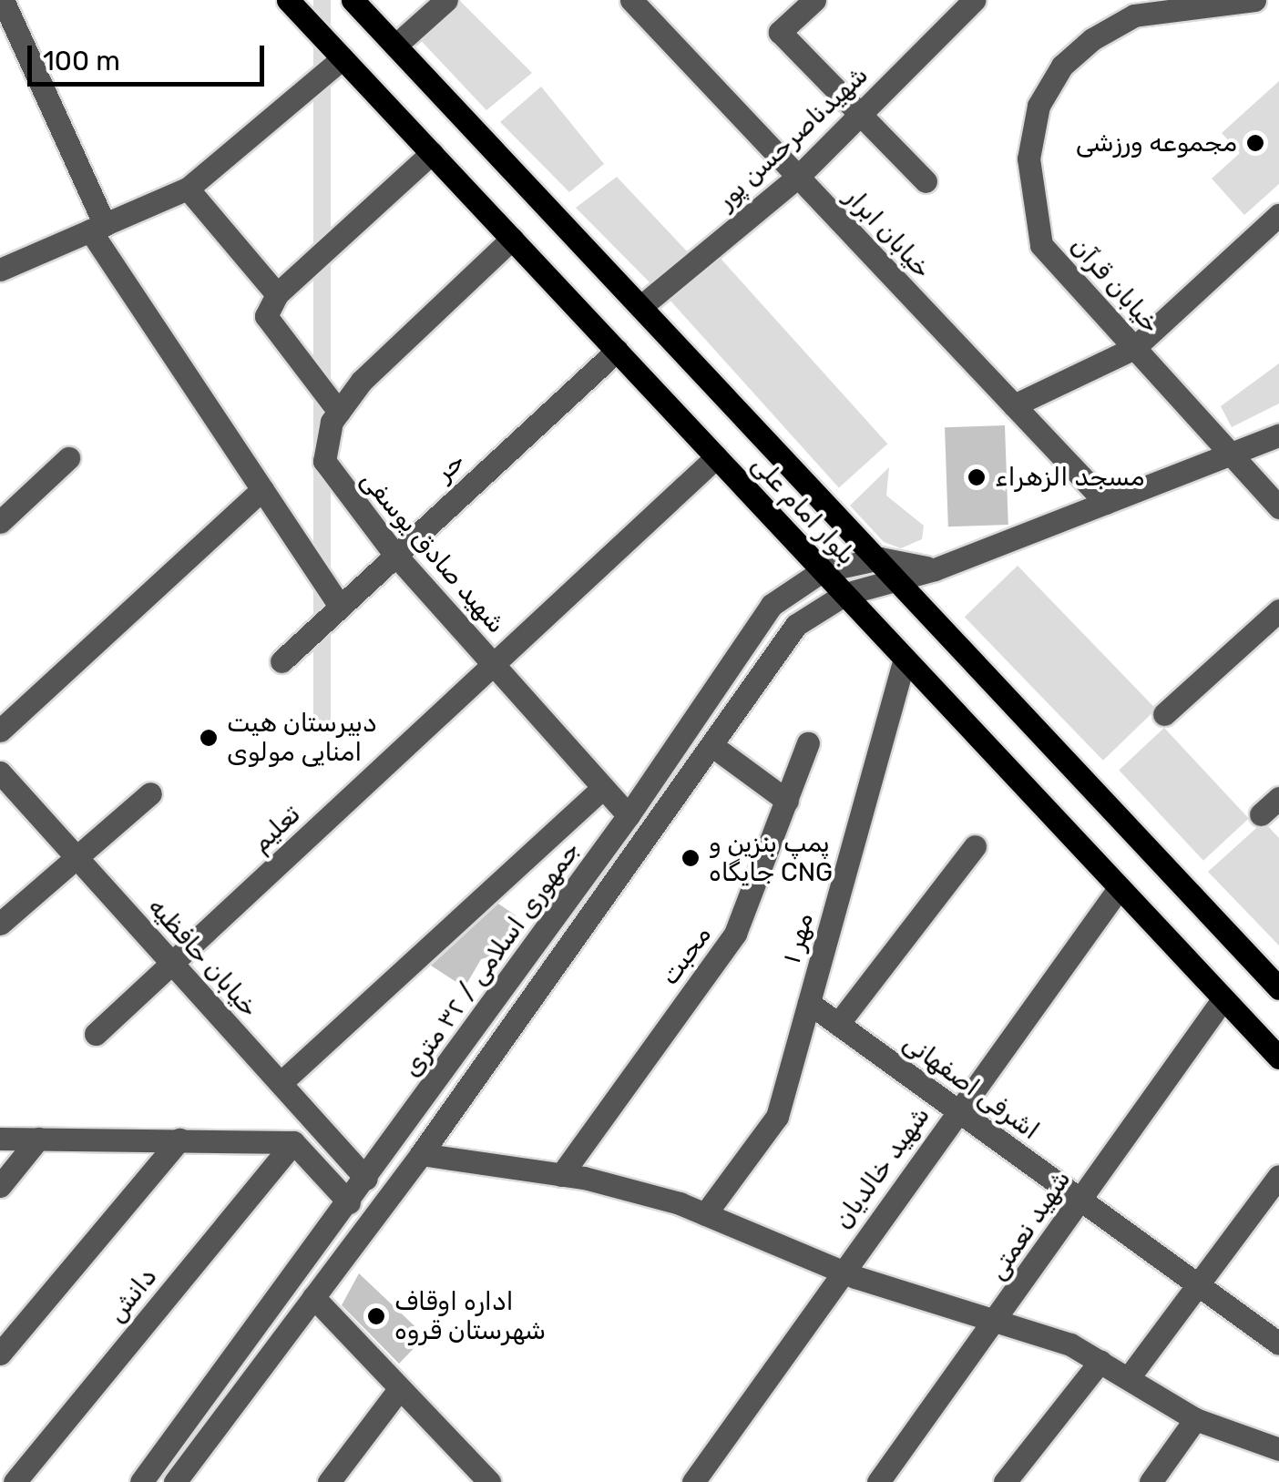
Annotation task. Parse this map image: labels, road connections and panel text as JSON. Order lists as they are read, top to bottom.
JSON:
{
  "streets": {
    "main road": ["بلوار امام علی"],
    "street": [
      "شهیدناصرحسن پور",
      "خیابان ابرار",
      "خیابان قرآن",
      "حر",
      "شهید صادق یوسفی",
      "تعلیم",
      "مهر ۱",
      "محبت",
      "خیابان حافظیه",
      "جمهوری اسلامی / ۳۲ متری",
      "اشرفی اصفهانی",
      "شهید خالدیان",
      "شهید نعمتی",
      "دانش"
    ]
  },
  "crossings": [
    ["شهیدناصرحسن پور", "خیابان ابرار"],
    ["شهیدناصرحسن پور", "بلوار امام علی"],
    ["حر", "بلوار امام علی"],
    ["حر", "شهید صادق یوسفی"],
    ["بلوار امام علی", "شهید صادق یوسفی"],
    ["بلوار امام علی", "تعلیم"],
    ["بلوار امام علی", "مهر ۱"],
    ["بلوار امام علی", "جمهوری اسلامی / ۳۲ متری"],
    ["بلوار امام علی", "شهید خالدیان"],
    ["بلوار امام علی", "شهید نعمتی"],
    ["شهید صادق یوسفی", "تعلیم"],
    ["شهید صادق یوسفی", "جمهوری اسلامی / ۳۲ متری"],
    ["تعلیم", "خیابان حافظیه"],
    ["مهر ۱", "اشرفی اصفهانی"],
    ["خیابان حافظیه", "جمهوری اسلامی / ۳۲ متری"],
    ["اشرفی اصفهانی", "شهید خالدیان"],
    ["اشرفی اصفهانی", "شهید نعمتی"]
  ],
  "places": [
    "مجموعه ورزشی",
    "مسجد الزهراء",
    "دبیرستان هیت امنایی مولوی",
    "پمپ بنزین و جایگاه CNG",
    "اداره اوقاف شهرستان قروه"
  ],
  "scale_bar": "100 m"
}
